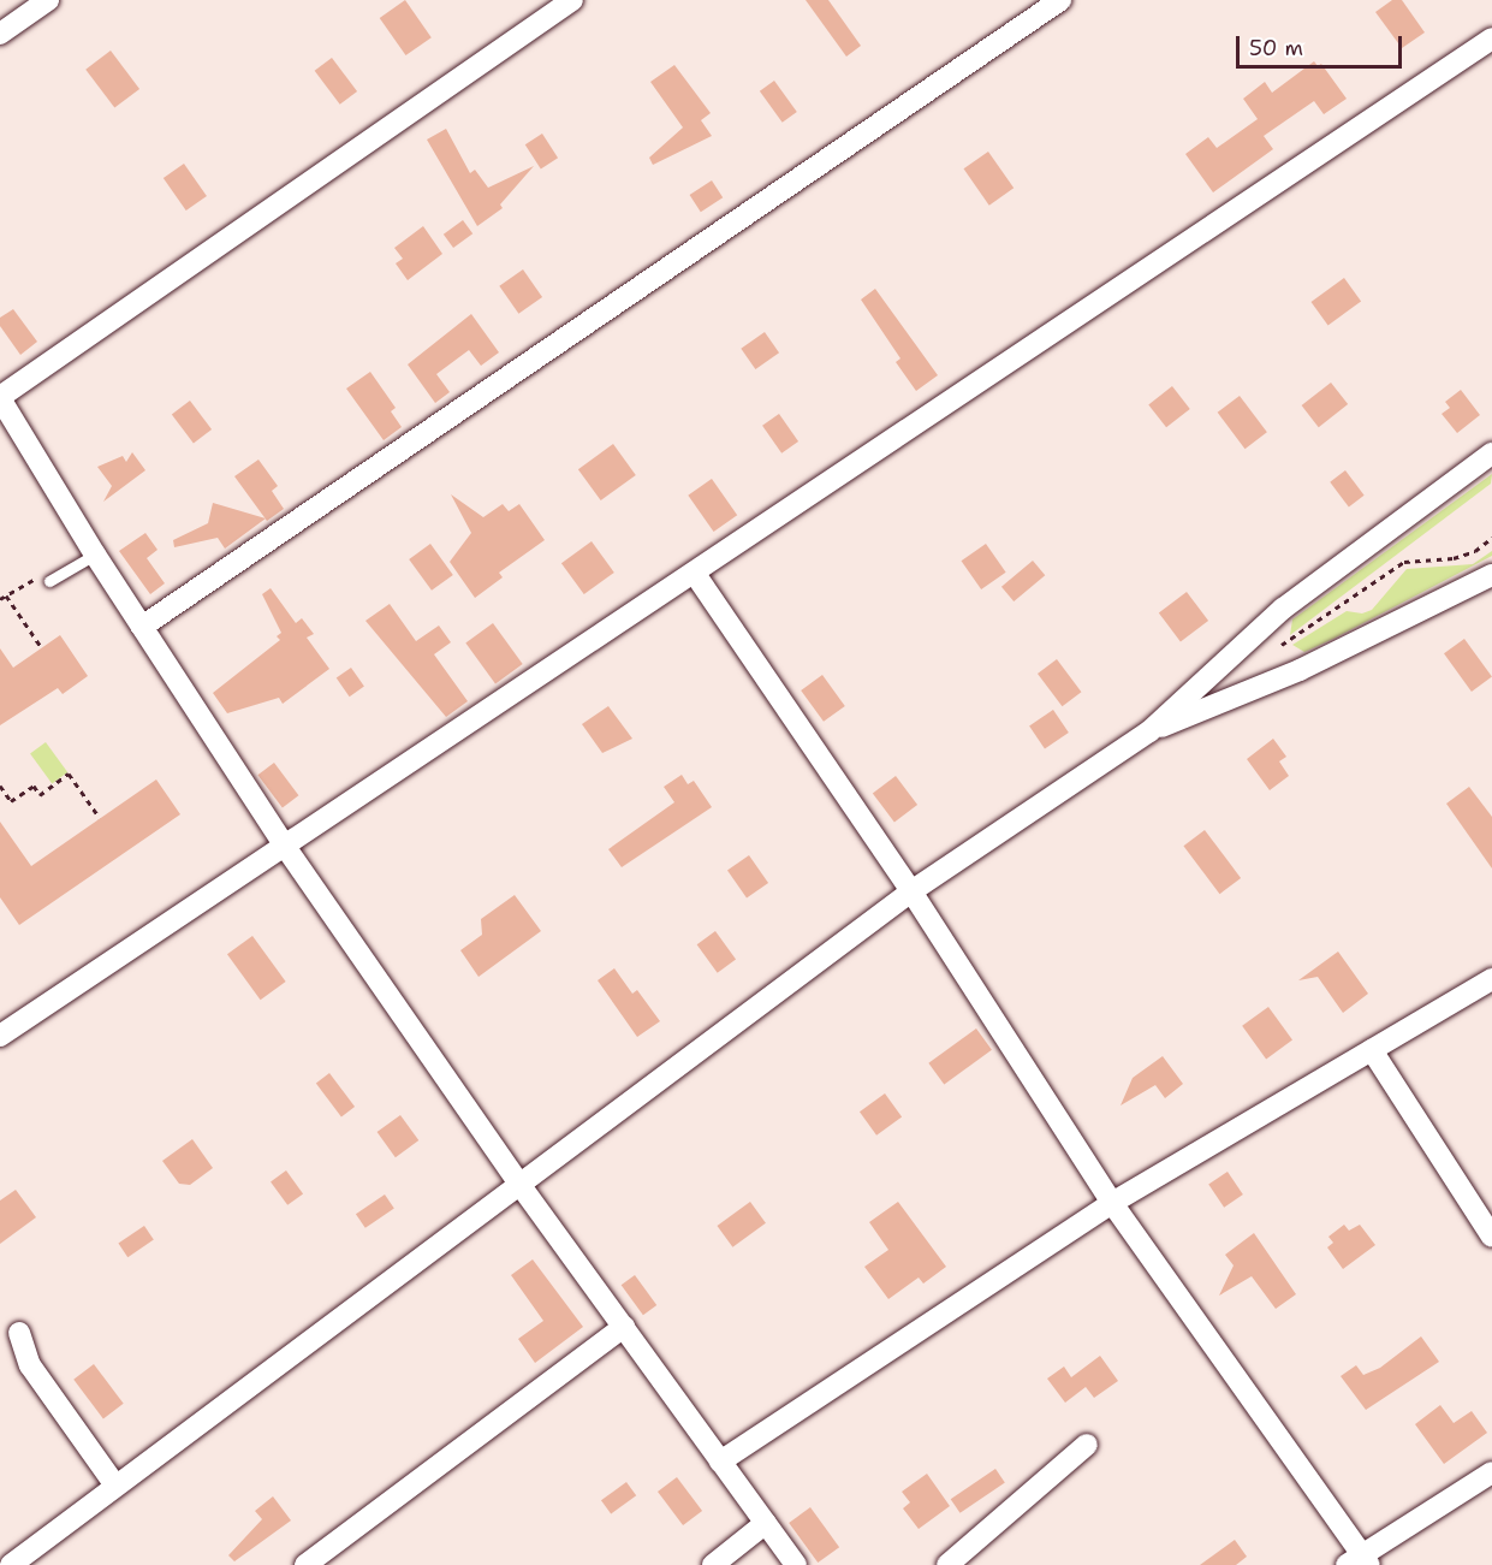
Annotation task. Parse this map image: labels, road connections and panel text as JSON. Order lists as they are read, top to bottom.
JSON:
{
  "scale_bar": "50 m"
}
